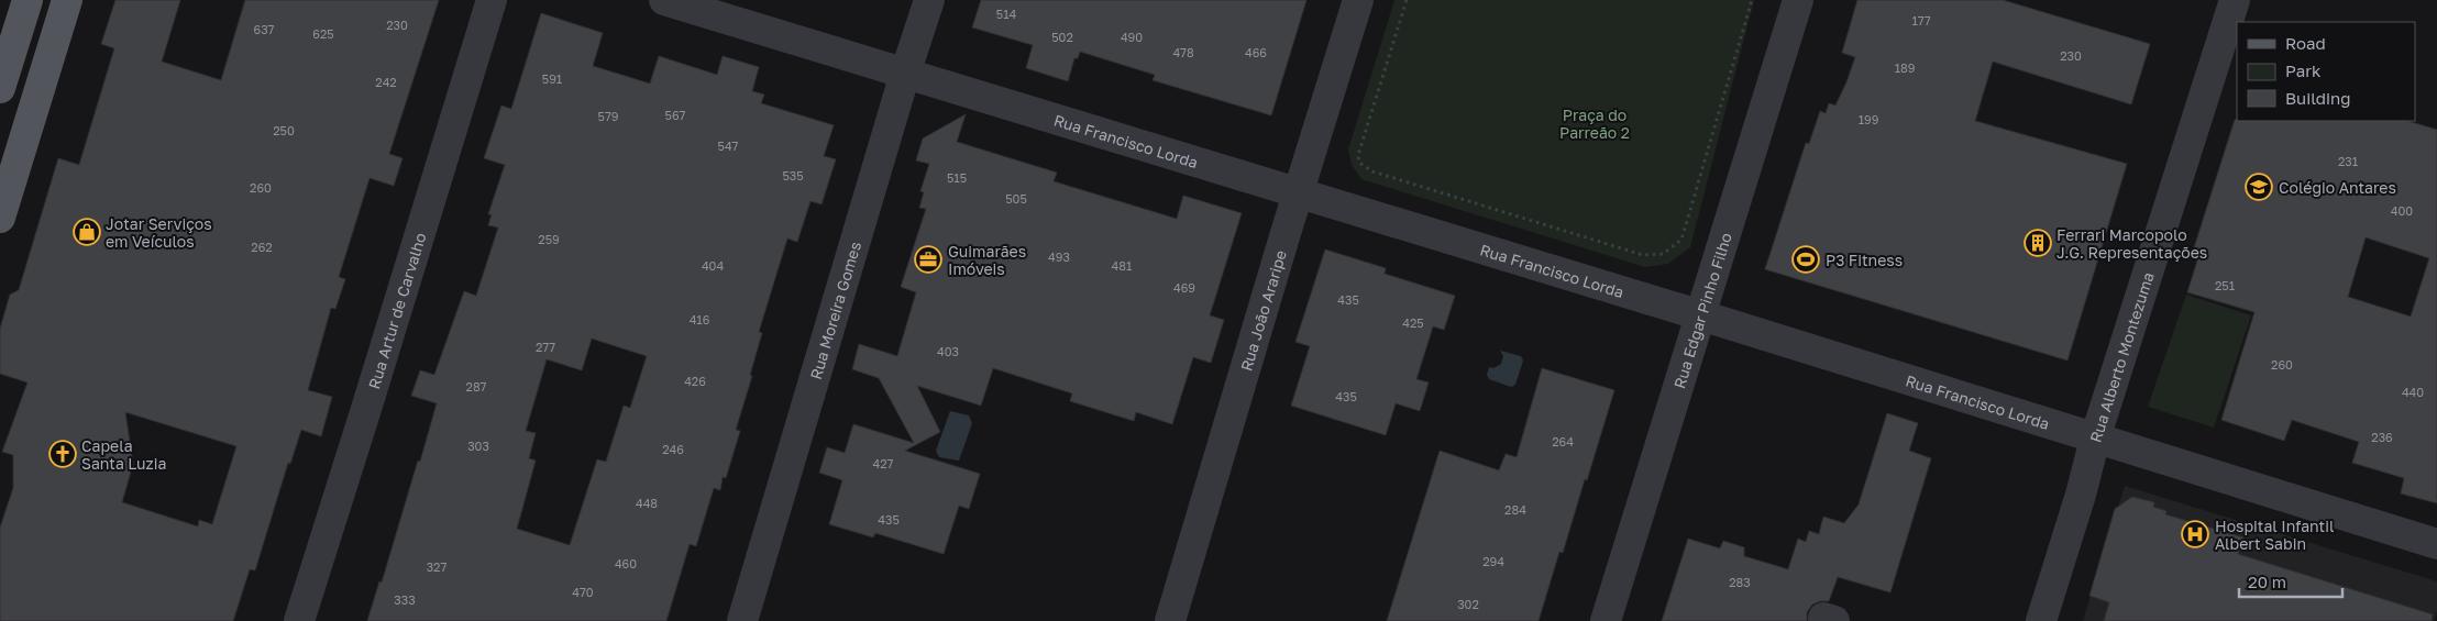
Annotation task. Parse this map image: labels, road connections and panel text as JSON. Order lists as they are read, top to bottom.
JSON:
{
  "streets": {
    "street": [
      "Rua Francisco Lorda",
      "Rua Moreira Gomes",
      "Rua João Araripe",
      "Rua Artur de Carvalho",
      "Rua Edgar Pinho Filho",
      "Rua Alberto Montezuma"
    ]
  },
  "crossings": [
    ["Rua Francisco Lorda", "Rua Moreira Gomes"],
    ["Rua Francisco Lorda", "Rua João Araripe"],
    ["Rua Francisco Lorda", "Rua Edgar Pinho Filho"],
    ["Rua Francisco Lorda", "Rua Alberto Montezuma"]
  ],
  "parks": ["Praça do Parreão 2"],
  "places": {
    "school or university": ["Colégio Antares"],
    "shop": ["Jotar Serviços em Veículos"],
    "building": ["Ferrari Marcopolo J.G. Representações"],
    "office": ["Guimarães Imóveis"],
    "sports": ["P3 Fitness"],
    "church": ["Capela Santa Luzia"],
    "hospital": ["Hospital Infantil Albert Sabin"]
  },
  "house_numbers": [
    "514",
    "177",
    "230",
    "637",
    "625",
    "502",
    "490",
    "478",
    "466",
    "230",
    "189",
    "591",
    "242",
    "567",
    "579",
    "199",
    "250",
    "547",
    "231",
    "535",
    "515",
    "260",
    "505",
    "400",
    "259",
    "262",
    "493",
    "404",
    "481",
    "251",
    "469",
    "435",
    "416",
    "425",
    "277",
    "403",
    "260",
    "426",
    "287",
    "440",
    "435",
    "236",
    "264",
    "303",
    "246",
    "427",
    "448",
    "284",
    "435",
    "294",
    "460",
    "327",
    "283",
    "470",
    "333",
    "302"
  ],
  "legend": ["Road", "Park", "Building"],
  "scale_bar": "20 m"
}
